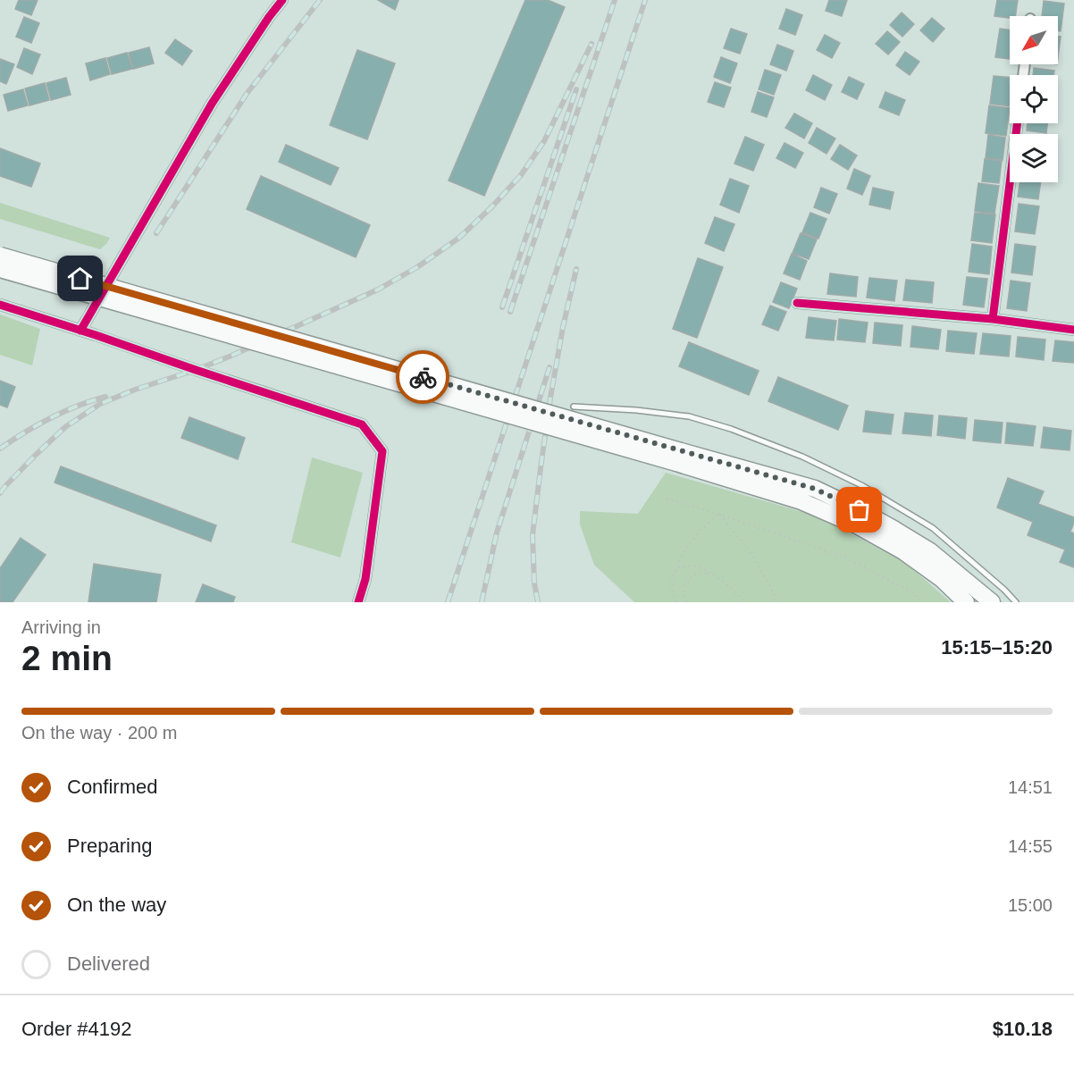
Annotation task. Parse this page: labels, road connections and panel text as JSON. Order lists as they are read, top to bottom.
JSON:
{
  "north": "bottom left",
  "page": {
    "heading": ["2 min", "Arriving in", "15:15–15:20"],
    "panel": ["Order #4192", "$10.18"],
    "bar": "On the way · 200 m",
    "list": [
      ["Confirmed", "14:51"],
      ["Preparing", "14:55"],
      ["On the way", "15:00"],
      "Delivered"
    ]
  }
}
